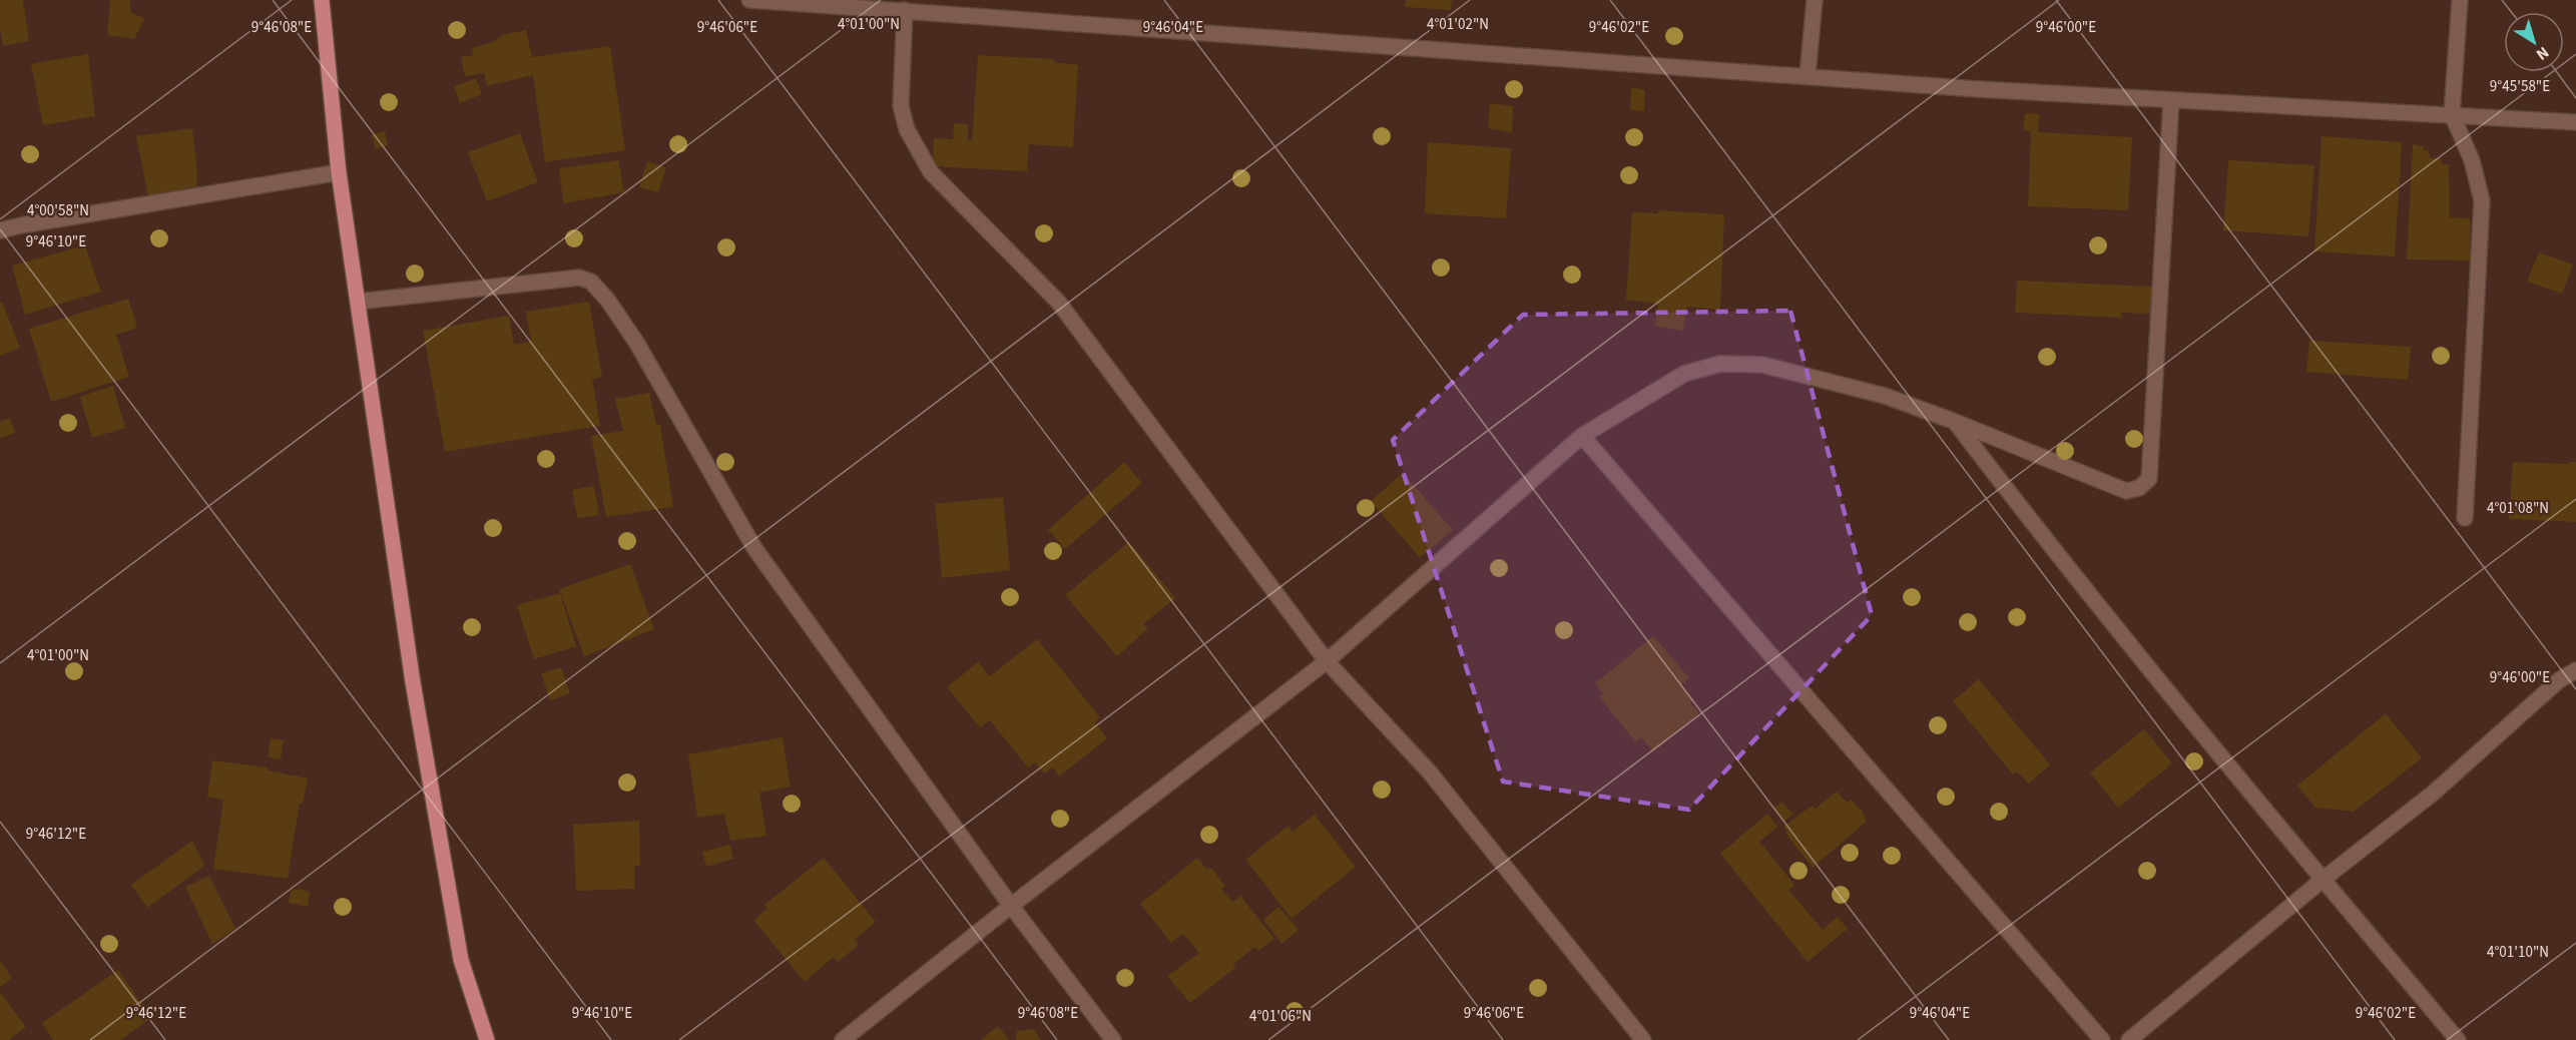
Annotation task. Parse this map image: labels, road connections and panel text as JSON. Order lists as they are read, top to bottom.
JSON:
{
  "north": "bottom right",
  "coordinates": [
    "4°01'00\"N",
    "4°01'02\"N",
    "9°46'06\"E",
    "9°46'02\"E",
    "9°46'00\"E",
    "9°46'08\"E",
    "9°46'04\"E",
    "9°45'58\"E",
    "4°00'58\"N",
    "9°46'10\"E",
    "4°01'08\"N",
    "9°46'12\"E",
    "4°01'10\"N",
    "4°01'06\"N"
  ]
}
